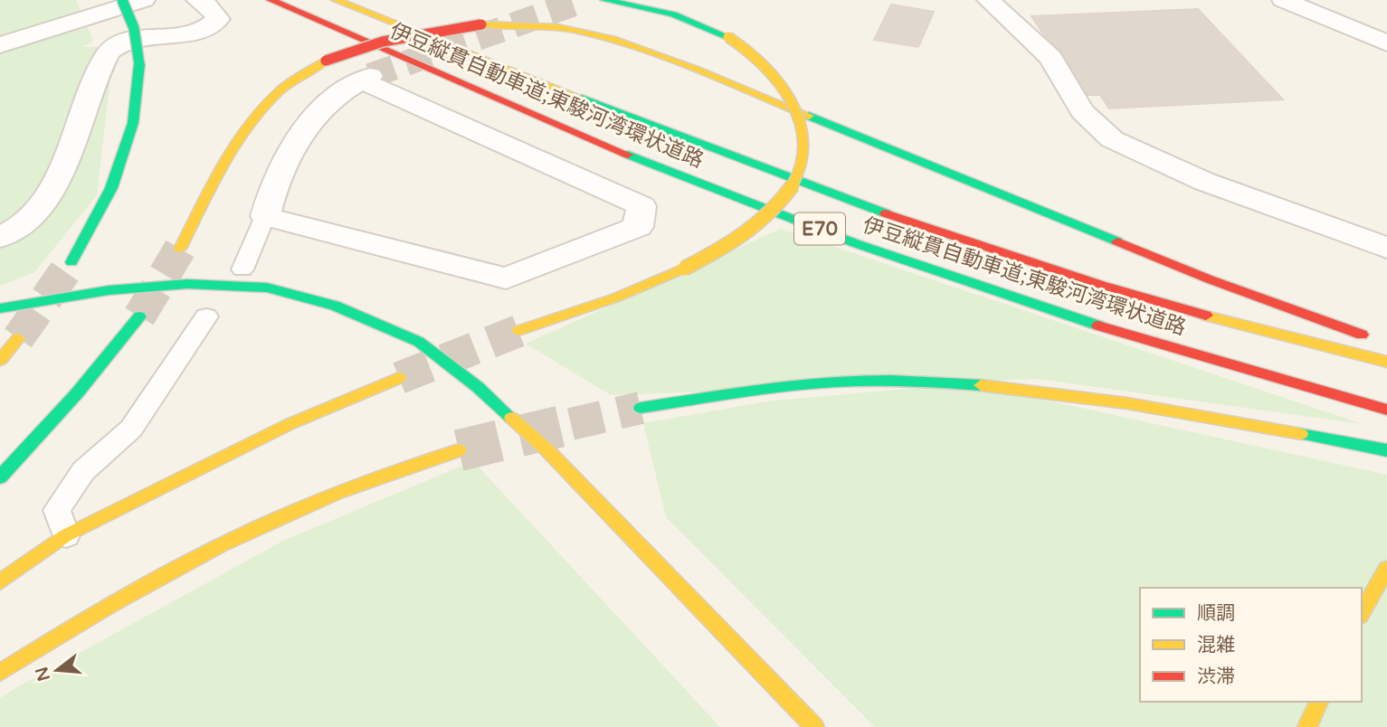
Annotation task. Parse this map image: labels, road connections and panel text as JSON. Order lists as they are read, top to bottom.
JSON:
{
  "streets": {
    "main road": ["伊豆縦貫自動車道;東駿河湾環状道路", "E70"]
  },
  "legend": ["順調", "混雑", "渋滞"],
  "north": "left"
}
